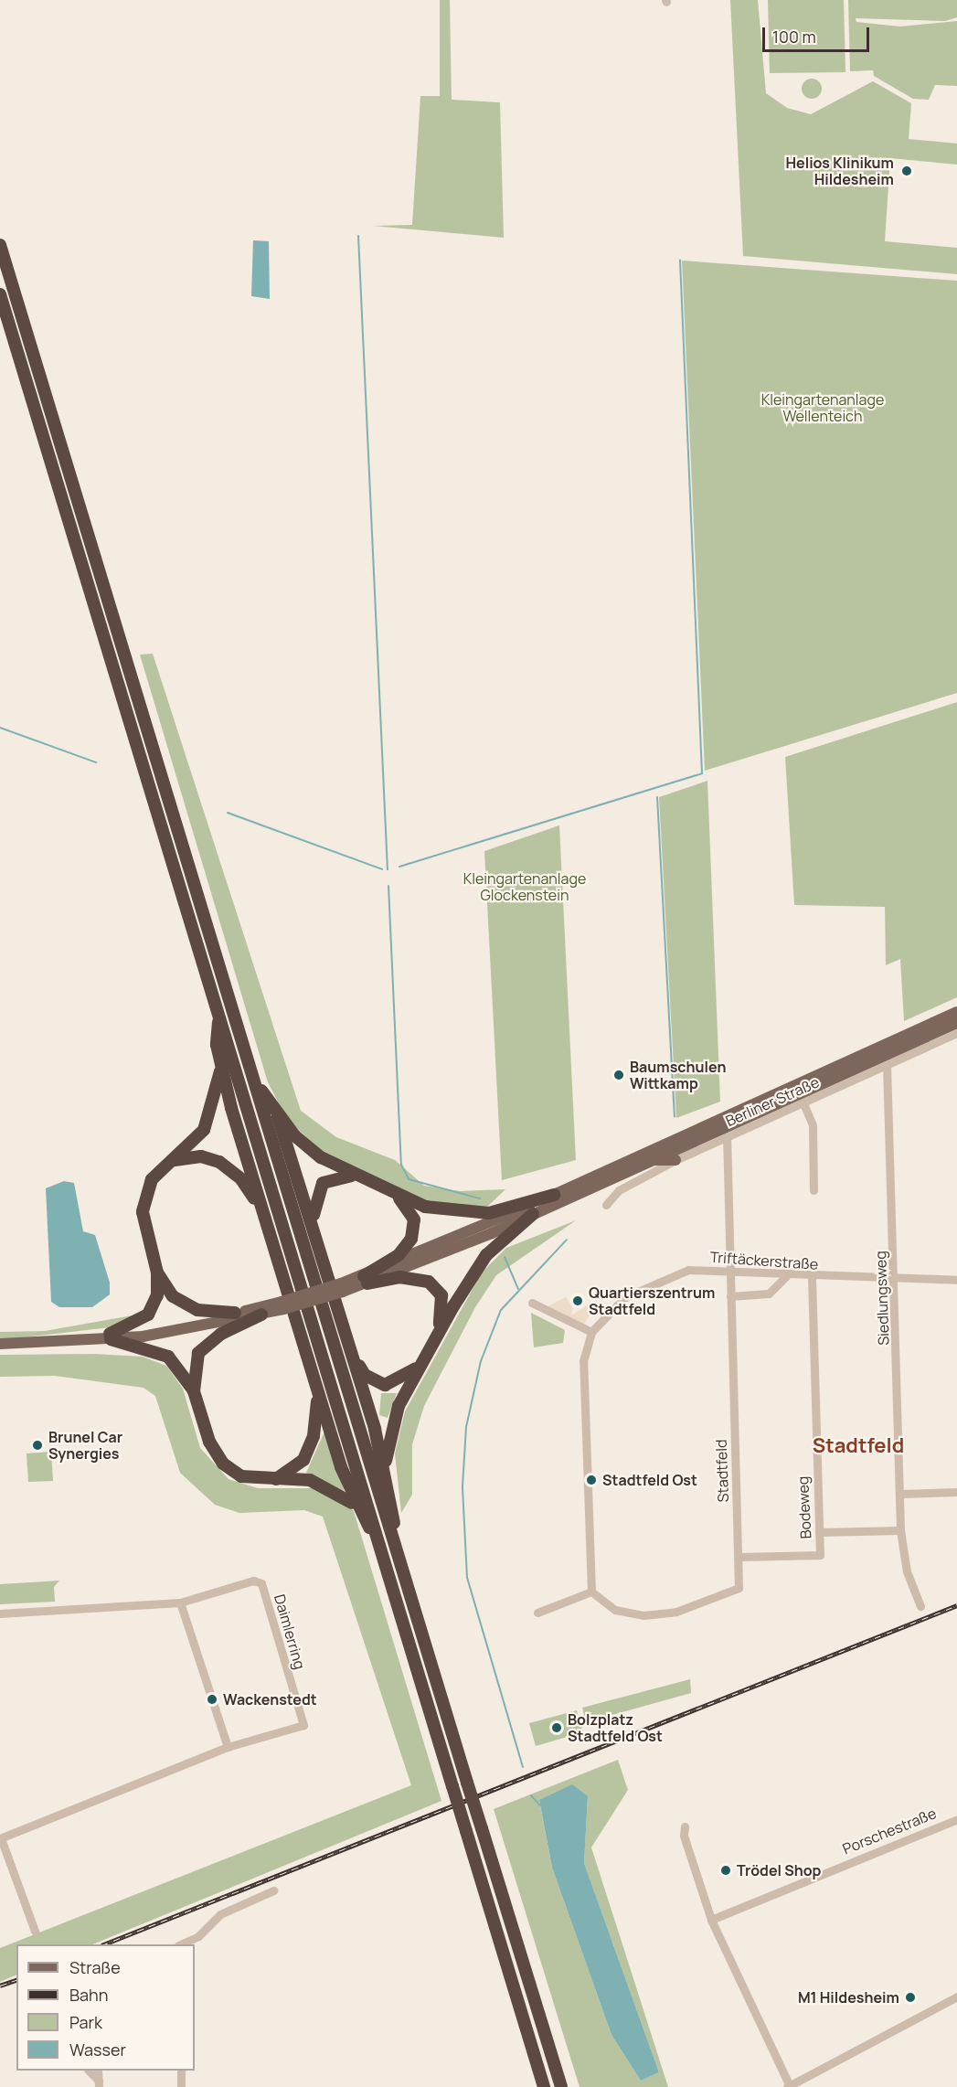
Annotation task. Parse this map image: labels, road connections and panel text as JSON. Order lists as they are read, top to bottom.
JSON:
{
  "streets": {
    "street": [
      "Berliner Straße",
      "Triftäckerstraße",
      "Siedlungsweg",
      "Stadtfeld",
      "Bodeweg",
      "Daimlerring",
      "Porschestraße"
    ]
  },
  "crossings": [
    ["Berliner Straße", "Siedlungsweg"],
    ["Berliner Straße", "Stadtfeld"],
    ["Triftäckerstraße", "Siedlungsweg"],
    ["Triftäckerstraße", "Stadtfeld"],
    ["Triftäckerstraße", "Bodeweg"],
    ["Stadtfeld", "Bodeweg"]
  ],
  "districts": ["Stadtfeld"],
  "parks": ["Kleingartenanlage Wellenteich", "Kleingartenanlage Glockenstein"],
  "places": [
    "Helios Klinikum Hildesheim",
    "Baumschulen Wittkamp",
    "Quartierszentrum Stadtfeld",
    "Brunel Car Synergies",
    "Stadtfeld Ost",
    "Wackenstedt",
    "Bolzplatz Stadtfeld Ost",
    "Trödel Shop",
    "M1 Hildesheim"
  ],
  "legend": [
    "Straße",
    "Bahn",
    "Park",
    "Wasser"
  ],
  "scale_bar": "100 m"
}
